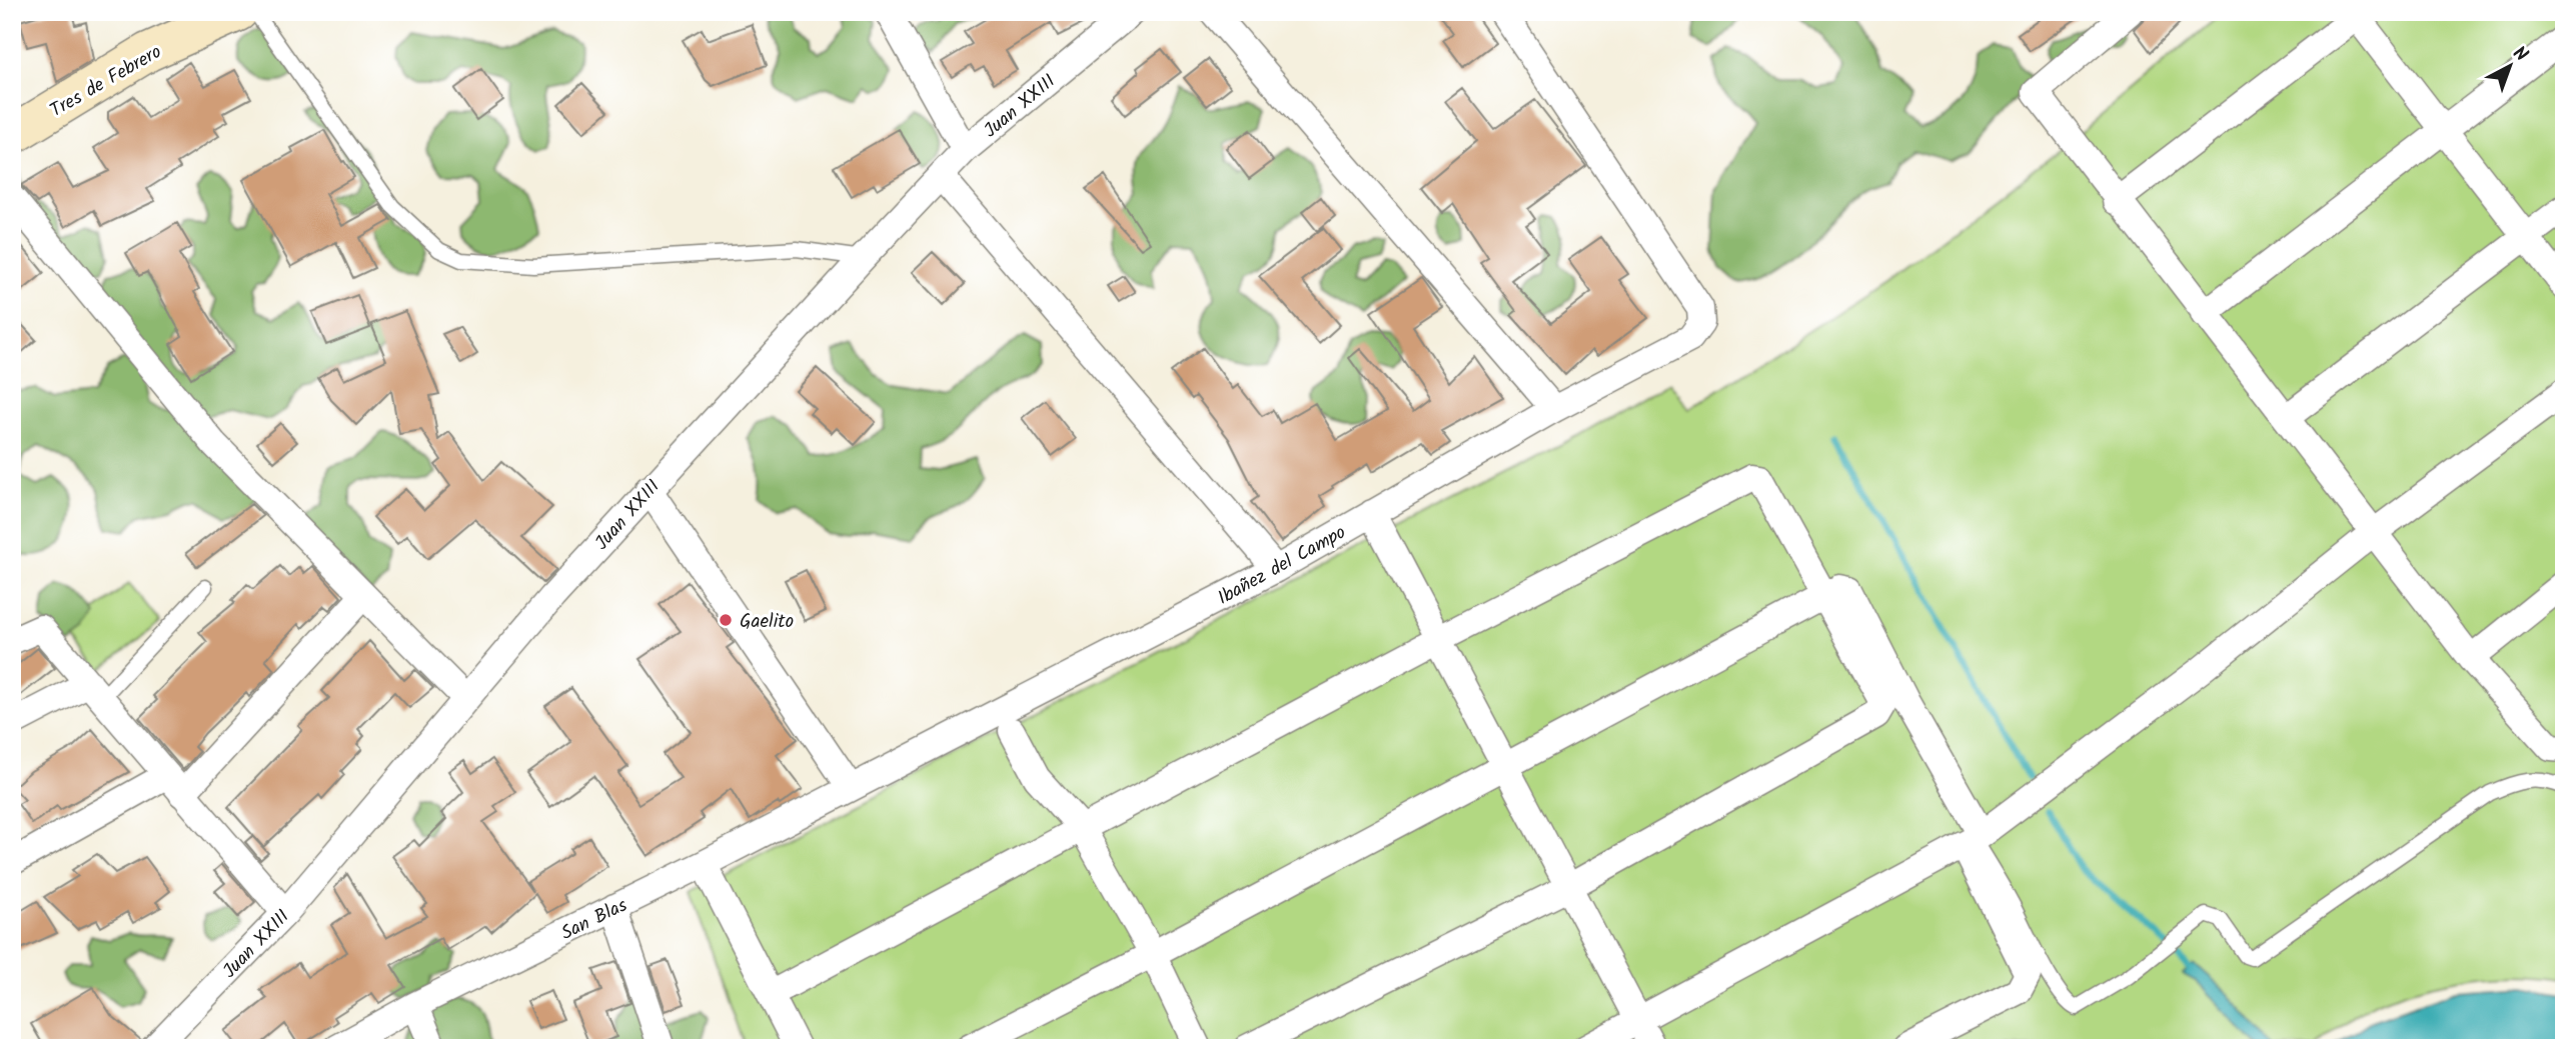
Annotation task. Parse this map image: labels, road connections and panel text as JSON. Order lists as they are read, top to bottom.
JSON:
{
  "streets": {
    "street": [
      "Tres de Febrero",
      "Juan XXIII",
      "Ibañez del Campo",
      "San Blas"
    ]
  },
  "crossings": [
    ["Ibañez del Campo", "San Blas"]
  ],
  "places": ["Gaelito"],
  "north": "top right"
}
